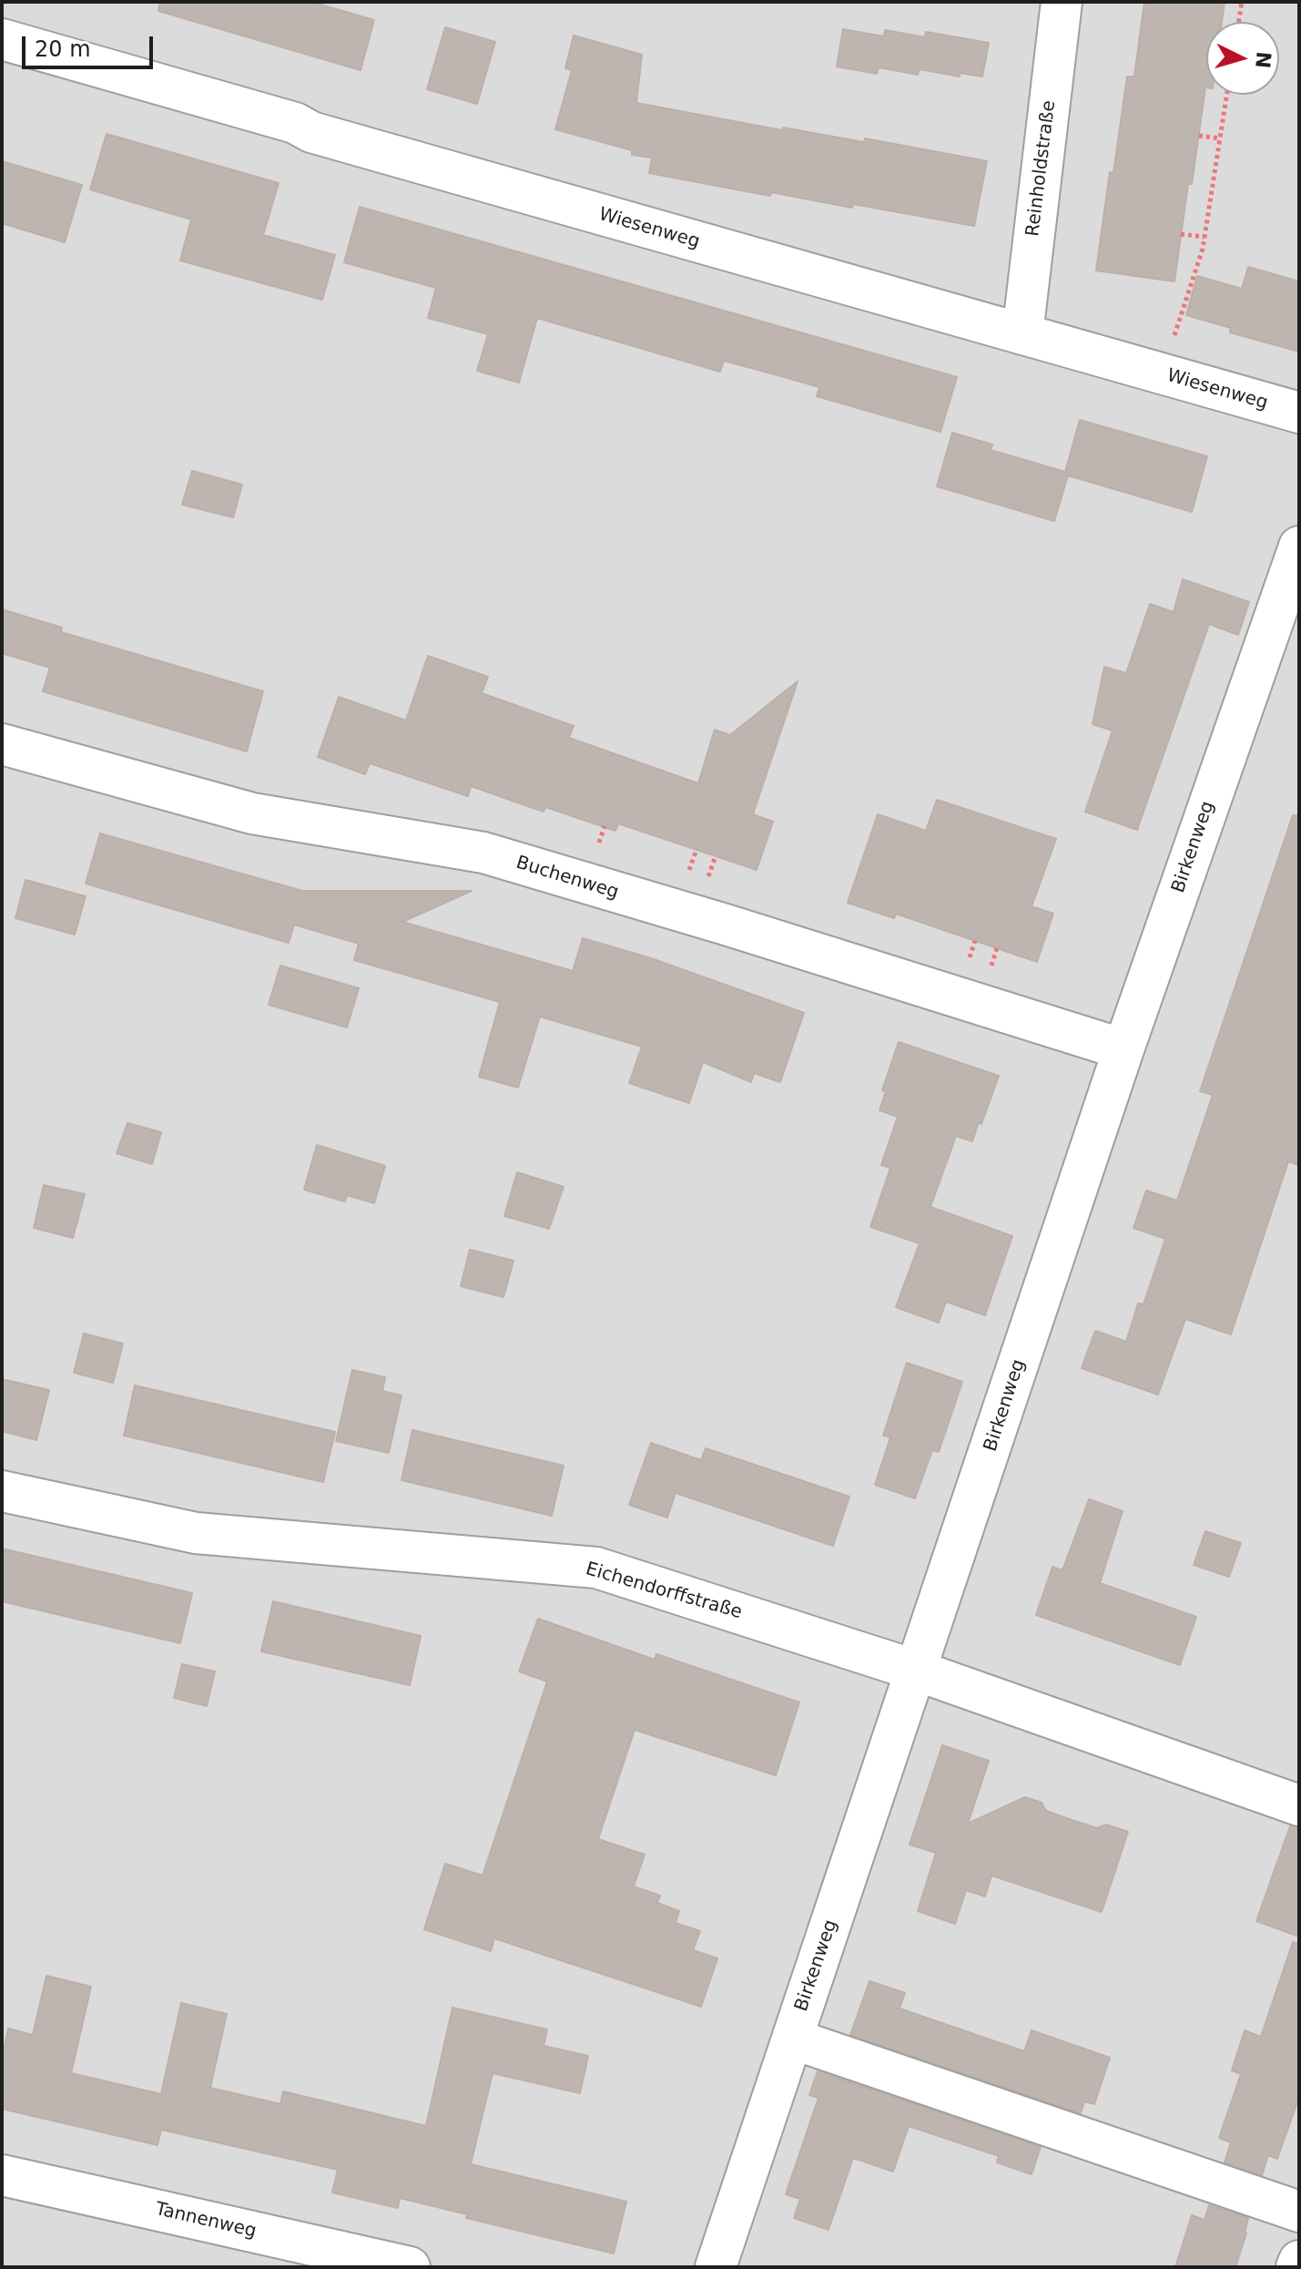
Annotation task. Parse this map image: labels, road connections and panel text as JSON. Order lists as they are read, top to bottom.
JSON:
{
  "streets": {
    "street": [
      "Reinholdstraße",
      "Wiesenweg",
      "Birkenweg",
      "Buchenweg",
      "Eichendorffstraße",
      "Tannenweg"
    ]
  },
  "crossings": [
    ["Reinholdstraße", "Wiesenweg"],
    ["Birkenweg", "Buchenweg"],
    ["Birkenweg", "Eichendorffstraße"]
  ],
  "scale_bar": "20 m",
  "north": "right"
}
